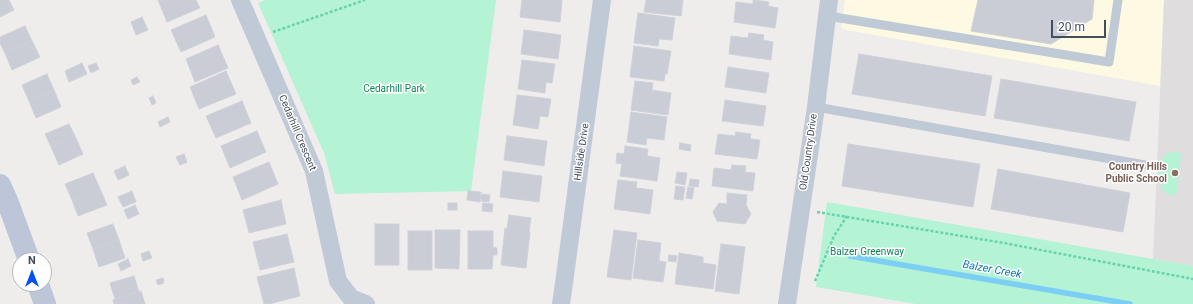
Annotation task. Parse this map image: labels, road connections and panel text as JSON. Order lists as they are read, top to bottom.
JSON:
{
  "streets": {
    "street": ["Cedarhill Crescent", "Hillside Drive", "Old Country Drive"]
  },
  "water": ["Balzer Creek"],
  "parks": ["Cedarhill Park", "Balzer Greenway"],
  "places": ["Country Hills Public School"],
  "scale_bar": "20 m",
  "north": "top"
}
